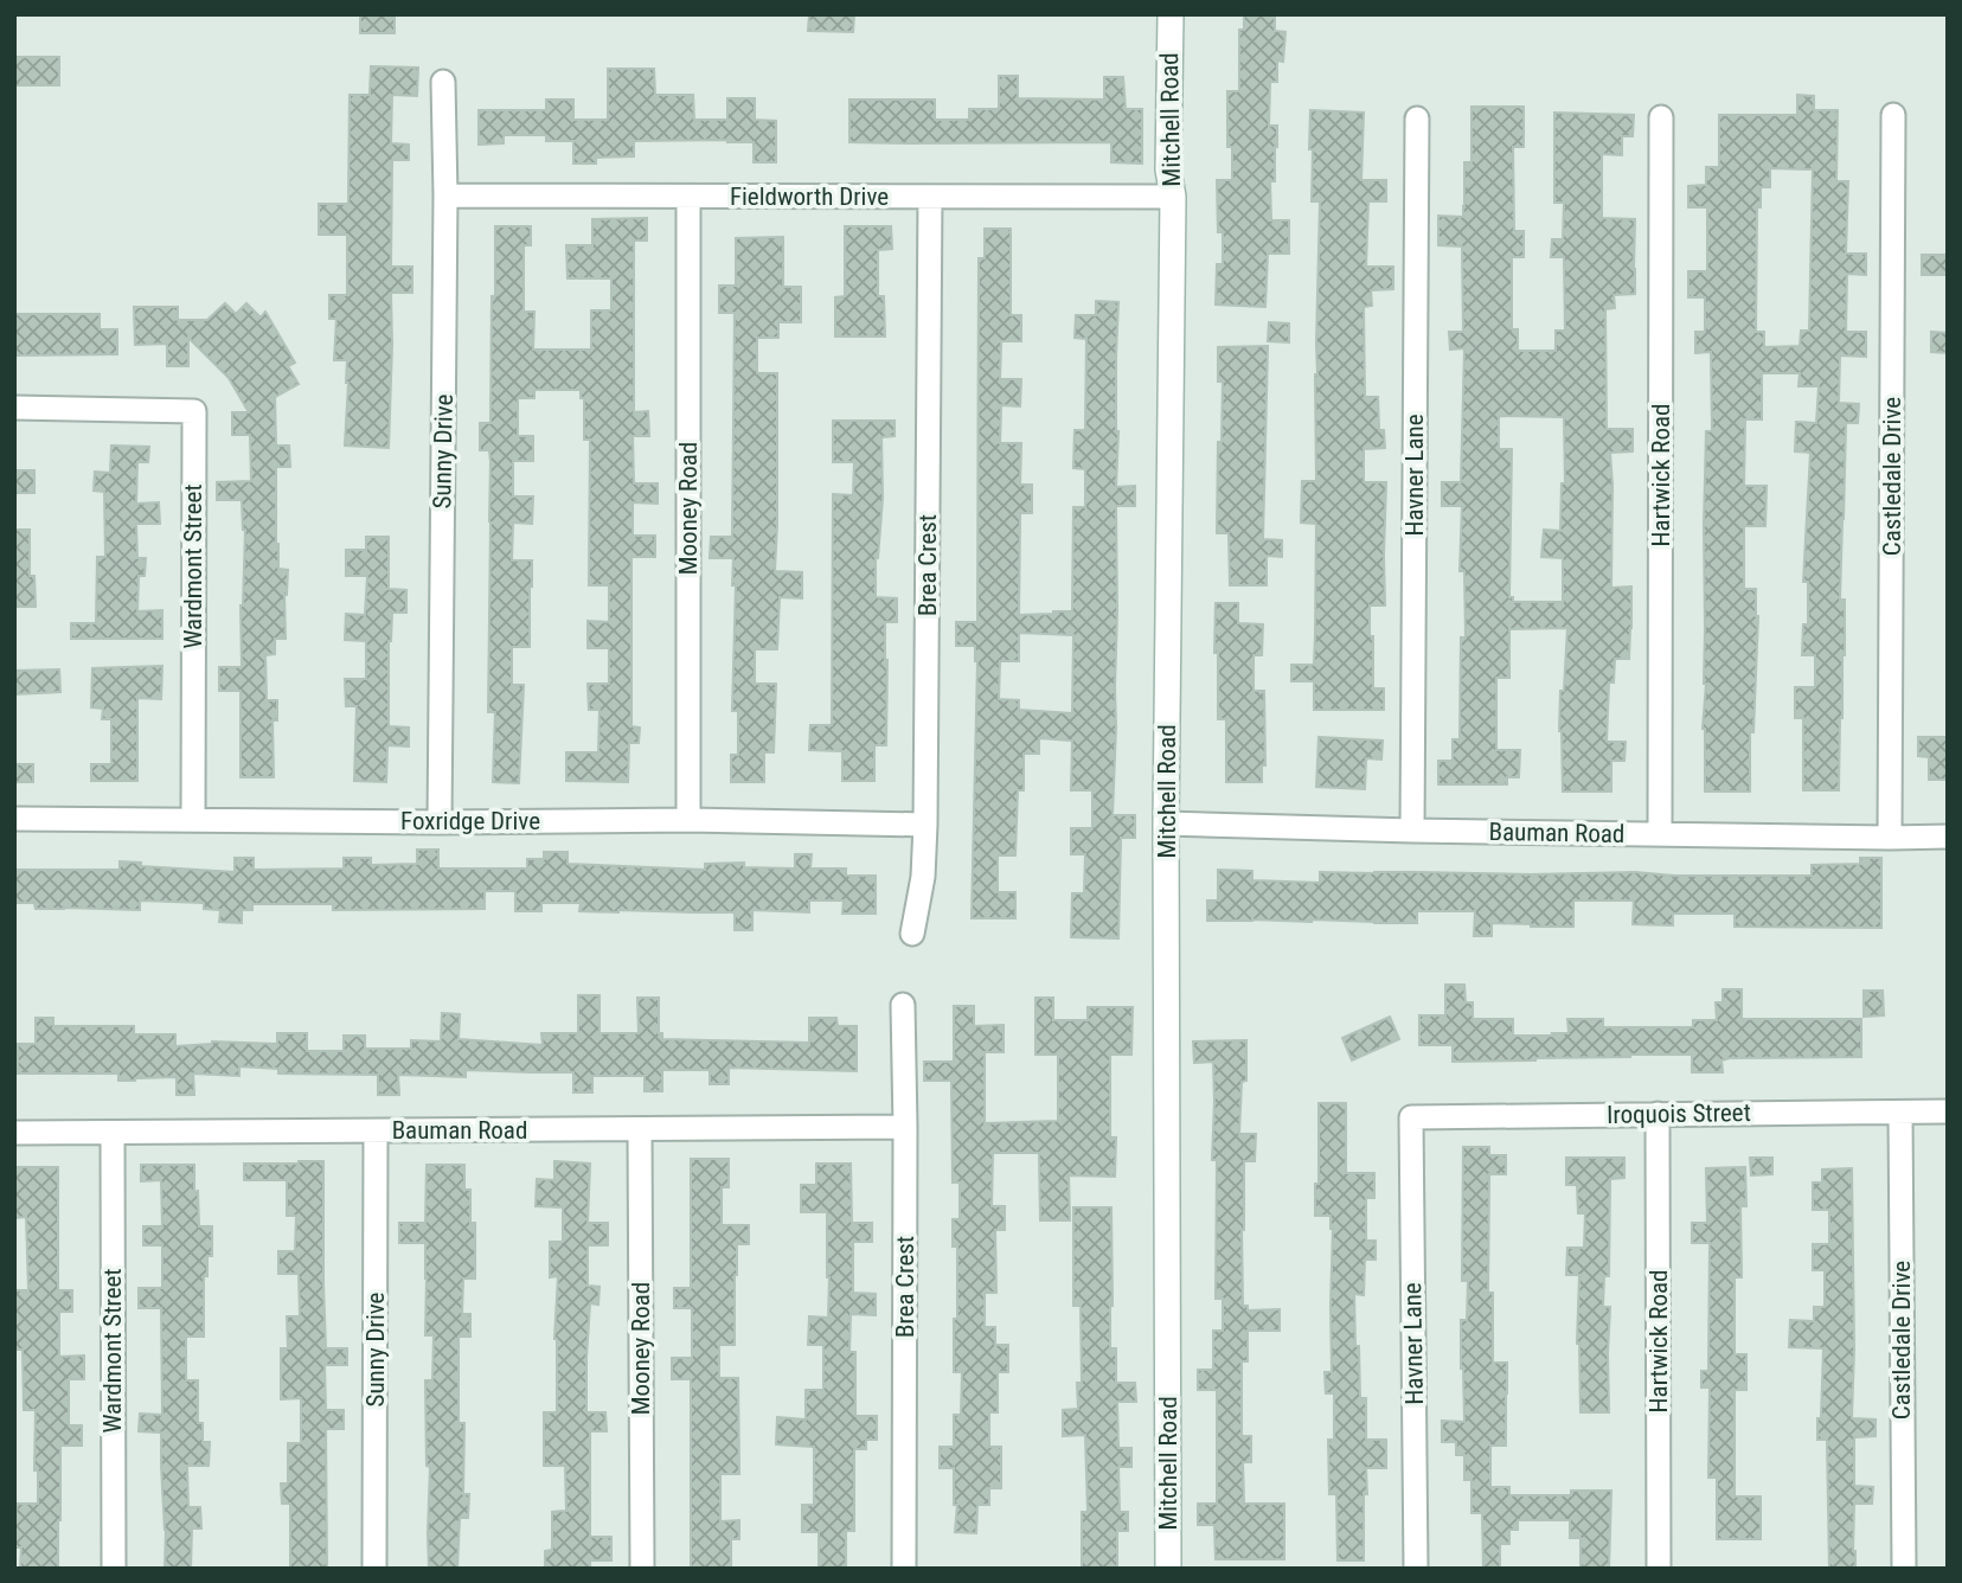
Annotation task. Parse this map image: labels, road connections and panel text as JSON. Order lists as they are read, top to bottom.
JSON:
{
  "streets": {
    "street": [
      "Mitchell Road",
      "Fieldworth Drive",
      "Sunny Drive",
      "Havner Lane",
      "Hartwick Road",
      "Castledale Drive",
      "Mooney Road",
      "Brea Crest",
      "Wardmont Street",
      "Foxridge Drive",
      "Bauman Road",
      "Iroquois Street"
    ]
  },
  "crossings": [
    ["Mitchell Road", "Fieldworth Drive"],
    ["Mitchell Road", "Bauman Road"],
    ["Fieldworth Drive", "Sunny Drive"],
    ["Fieldworth Drive", "Mooney Road"],
    ["Fieldworth Drive", "Brea Crest"],
    ["Sunny Drive", "Foxridge Drive"],
    ["Sunny Drive", "Bauman Road"],
    ["Havner Lane", "Bauman Road"],
    ["Havner Lane", "Iroquois Street"],
    ["Hartwick Road", "Bauman Road"],
    ["Hartwick Road", "Iroquois Street"],
    ["Castledale Drive", "Bauman Road"],
    ["Castledale Drive", "Iroquois Street"],
    ["Mooney Road", "Foxridge Drive"],
    ["Mooney Road", "Bauman Road"],
    ["Brea Crest", "Foxridge Drive"],
    ["Brea Crest", "Bauman Road"],
    ["Wardmont Street", "Foxridge Drive"],
    ["Wardmont Street", "Bauman Road"]
  ]
}
